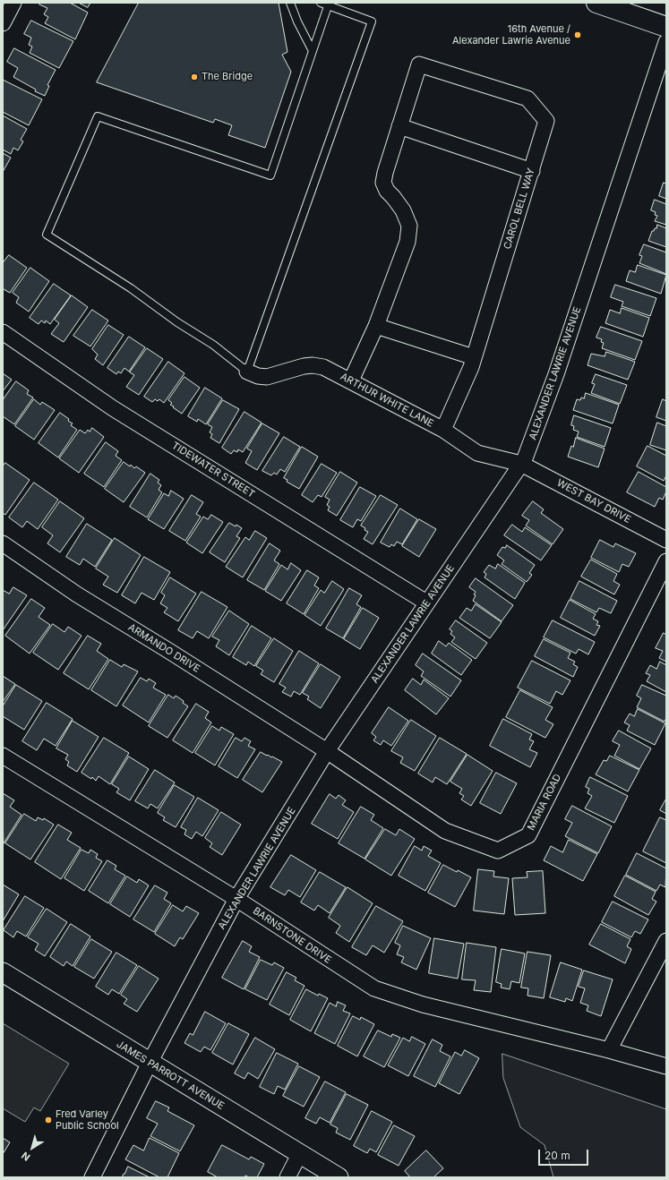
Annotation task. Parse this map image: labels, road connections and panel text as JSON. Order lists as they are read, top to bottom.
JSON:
{
  "streets": {
    "street": [
      "CAROL BELL WAY",
      "ALEXANDER LAWRIE AVENUE",
      "ARTHUR WHITE LANE",
      "TIDEWATER STREET",
      "WEST BAY DRIVE",
      "ARMANDO DRIVE",
      "MARIA ROAD",
      "BARNSTONE DRIVE",
      "JAMES PARROTT AVENUE"
    ]
  },
  "crossings": [
    ["CAROL BELL WAY", "ARTHUR WHITE LANE"],
    ["ALEXANDER LAWRIE AVENUE", "ARTHUR WHITE LANE"],
    ["ALEXANDER LAWRIE AVENUE", "TIDEWATER STREET"],
    ["ALEXANDER LAWRIE AVENUE", "WEST BAY DRIVE"],
    ["ALEXANDER LAWRIE AVENUE", "ARMANDO DRIVE"],
    ["ALEXANDER LAWRIE AVENUE", "MARIA ROAD"],
    ["ALEXANDER LAWRIE AVENUE", "BARNSTONE DRIVE"],
    ["ALEXANDER LAWRIE AVENUE", "JAMES PARROTT AVENUE"],
    ["ARTHUR WHITE LANE", "WEST BAY DRIVE"],
    ["ARMANDO DRIVE", "MARIA ROAD"]
  ],
  "places": ["16th Avenue / Alexander Lawrie Avenue", "The Bridge", "Fred Varley Public School"],
  "scale_bar": "20 m",
  "north": "bottom left"
}
